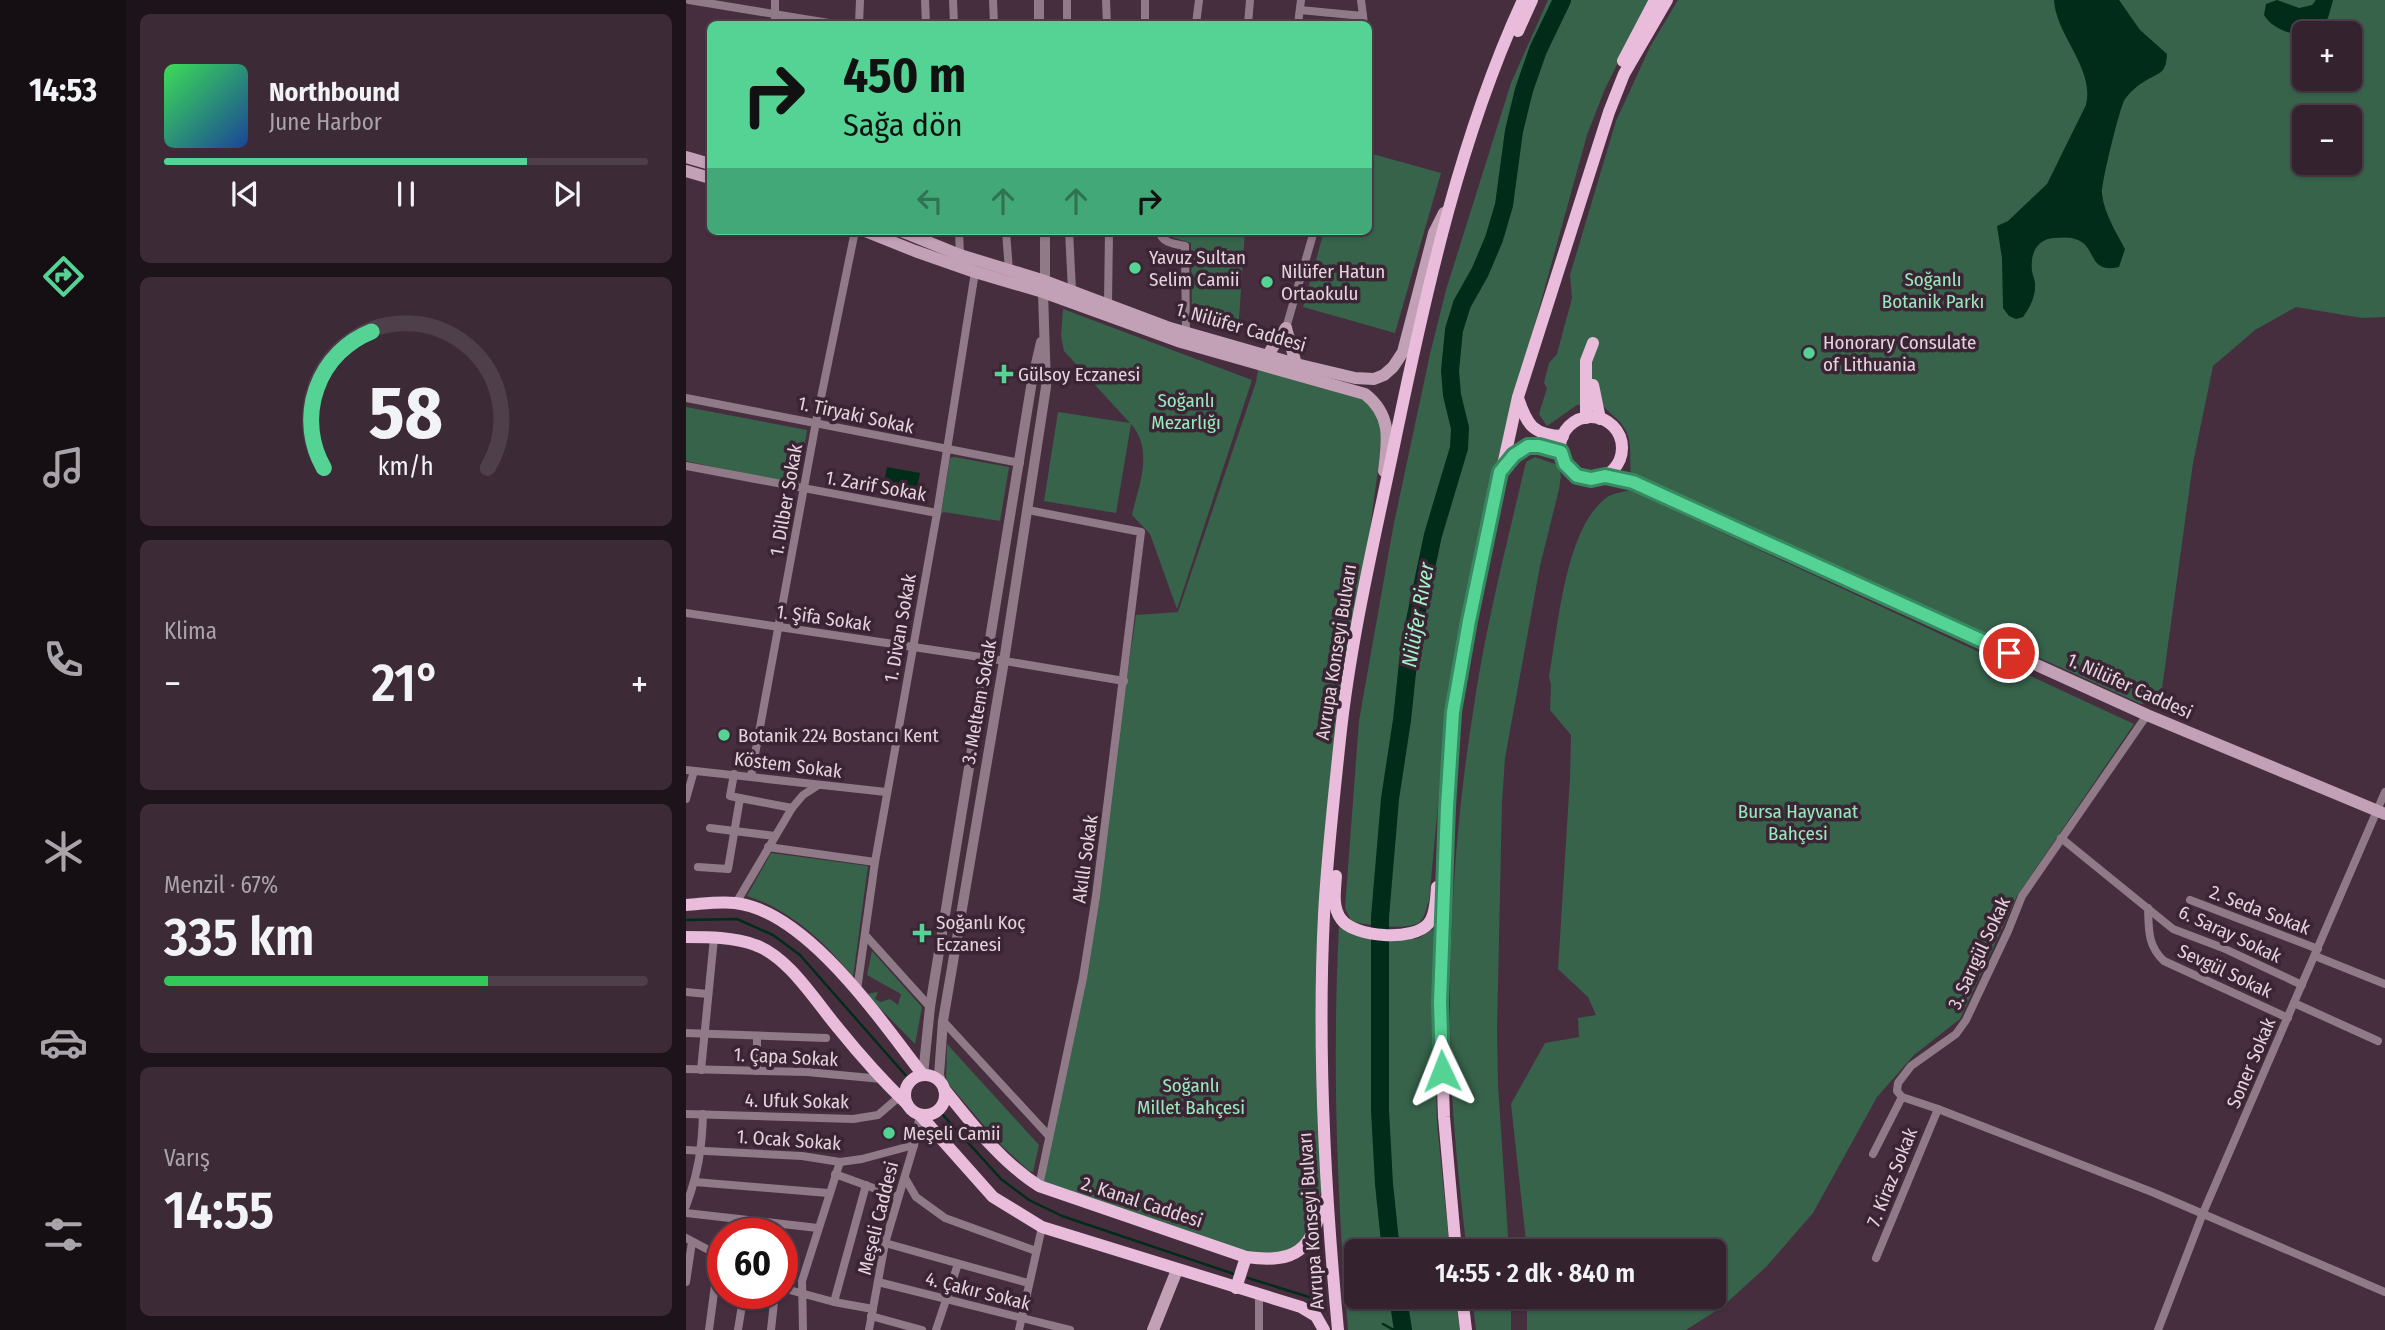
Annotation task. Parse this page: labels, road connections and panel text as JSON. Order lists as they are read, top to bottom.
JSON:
{
  "streets": {
    "main road": ["1. Nilüfer Caddesi", "Avrupa Konseyi Bulvarı", "2. Kanal Caddesi"],
    "street": [
      "1. Tiryaki Sokak",
      "1. Zarif Sokak",
      "1. Dilber Sokak",
      "1. Şifa Sokak",
      "1. Divan Sokak",
      "3. Meltem Sokak",
      "Köstem Sokak",
      "Akıllı Sokak",
      "2. Seda Sokak",
      "6. Saray Sokak",
      "3. Sarıgül Sokak",
      "Sevgül Sokak",
      "1. Çapa Sokak",
      "Soner Sokak",
      "4. Ufuk Sokak",
      "1. Ocak Sokak",
      "7. Kiraz Sokak",
      "Meşeli Caddesi",
      "4. Çakır Sokak"
    ]
  },
  "crossings": [
    ["1. Nilüfer Caddesi", "1. Divan Sokak"],
    ["1. Nilüfer Caddesi", "Avrupa Konseyi Bulvarı"],
    ["1. Nilüfer Caddesi", "3. Meltem Sokak"],
    ["1. Nilüfer Caddesi", "3. Sarıgül Sokak"],
    ["1. Nilüfer Caddesi", "Soner Sokak"],
    ["1. Tiryaki Sokak", "1. Dilber Sokak"],
    ["1. Tiryaki Sokak", "1. Divan Sokak"],
    ["1. Tiryaki Sokak", "3. Meltem Sokak"],
    ["1. Zarif Sokak", "1. Dilber Sokak"],
    ["1. Zarif Sokak", "1. Divan Sokak"],
    ["1. Dilber Sokak", "1. Şifa Sokak"],
    ["1. Dilber Sokak", "Köstem Sokak"],
    ["1. Şifa Sokak", "1. Divan Sokak"],
    ["1. Şifa Sokak", "3. Meltem Sokak"],
    ["1. Şifa Sokak", "Akıllı Sokak"],
    ["1. Divan Sokak", "Köstem Sokak"],
    ["Avrupa Konseyi Bulvarı", "2. Kanal Caddesi"],
    ["3. Meltem Sokak", "Akıllı Sokak"],
    ["3. Meltem Sokak", "4. Ufuk Sokak"],
    ["3. Meltem Sokak", "2. Kanal Caddesi"],
    ["3. Meltem Sokak", "Meşeli Caddesi"],
    ["Akıllı Sokak", "2. Kanal Caddesi"],
    ["2. Seda Sokak", "Soner Sokak"],
    ["6. Saray Sokak", "3. Sarıgül Sokak"],
    ["6. Saray Sokak", "Sevgül Sokak"],
    ["6. Saray Sokak", "Soner Sokak"],
    ["Sevgül Sokak", "Soner Sokak"],
    ["4. Ufuk Sokak", "2. Kanal Caddesi"],
    ["4. Ufuk Sokak", "Meşeli Caddesi"],
    ["1. Ocak Sokak", "Meşeli Caddesi"],
    ["2. Kanal Caddesi", "Meşeli Caddesi"],
    ["Meşeli Caddesi", "4. Çakır Sokak"]
  ],
  "water": ["Nilüfer River"],
  "parks": [
    "Soğanlı Botanik Parkı",
    "Soğanlı Mezarlığı",
    "Bursa Hayvanat Bahçesi",
    "Soğanlı Millet Bahçesi"
  ],
  "places": {
    "other": [
      "Yavuz Sultan Selim Camii",
      "Nilüfer Hatun Ortaokulu",
      "Honorary Consulate of Lithuania",
      "Botanik 224 Bostancı Kent",
      "Meşeli Camii"
    ],
    "health": ["Gülsoy Eczanesi", "Soğanlı Koç Eczanesi"]
  },
  "page": {
    "tabs": "14:53",
    "map_buttons": ["+", "−"],
    "turn": ["450 m", "Sağa dön"],
    "song": ["Northbound", "June Harbor"],
    "tile": [
      "Klima",
      ["Menzil · 67%", "335 km"],
      ["Varış", "14:55"]
    ],
    "heat": ["−", "21°", "+"],
    "limit": "60",
    "trip": "14:55 · 2 dk · 840 m",
    "gauge": ["58", "km/h"]
  }
}
